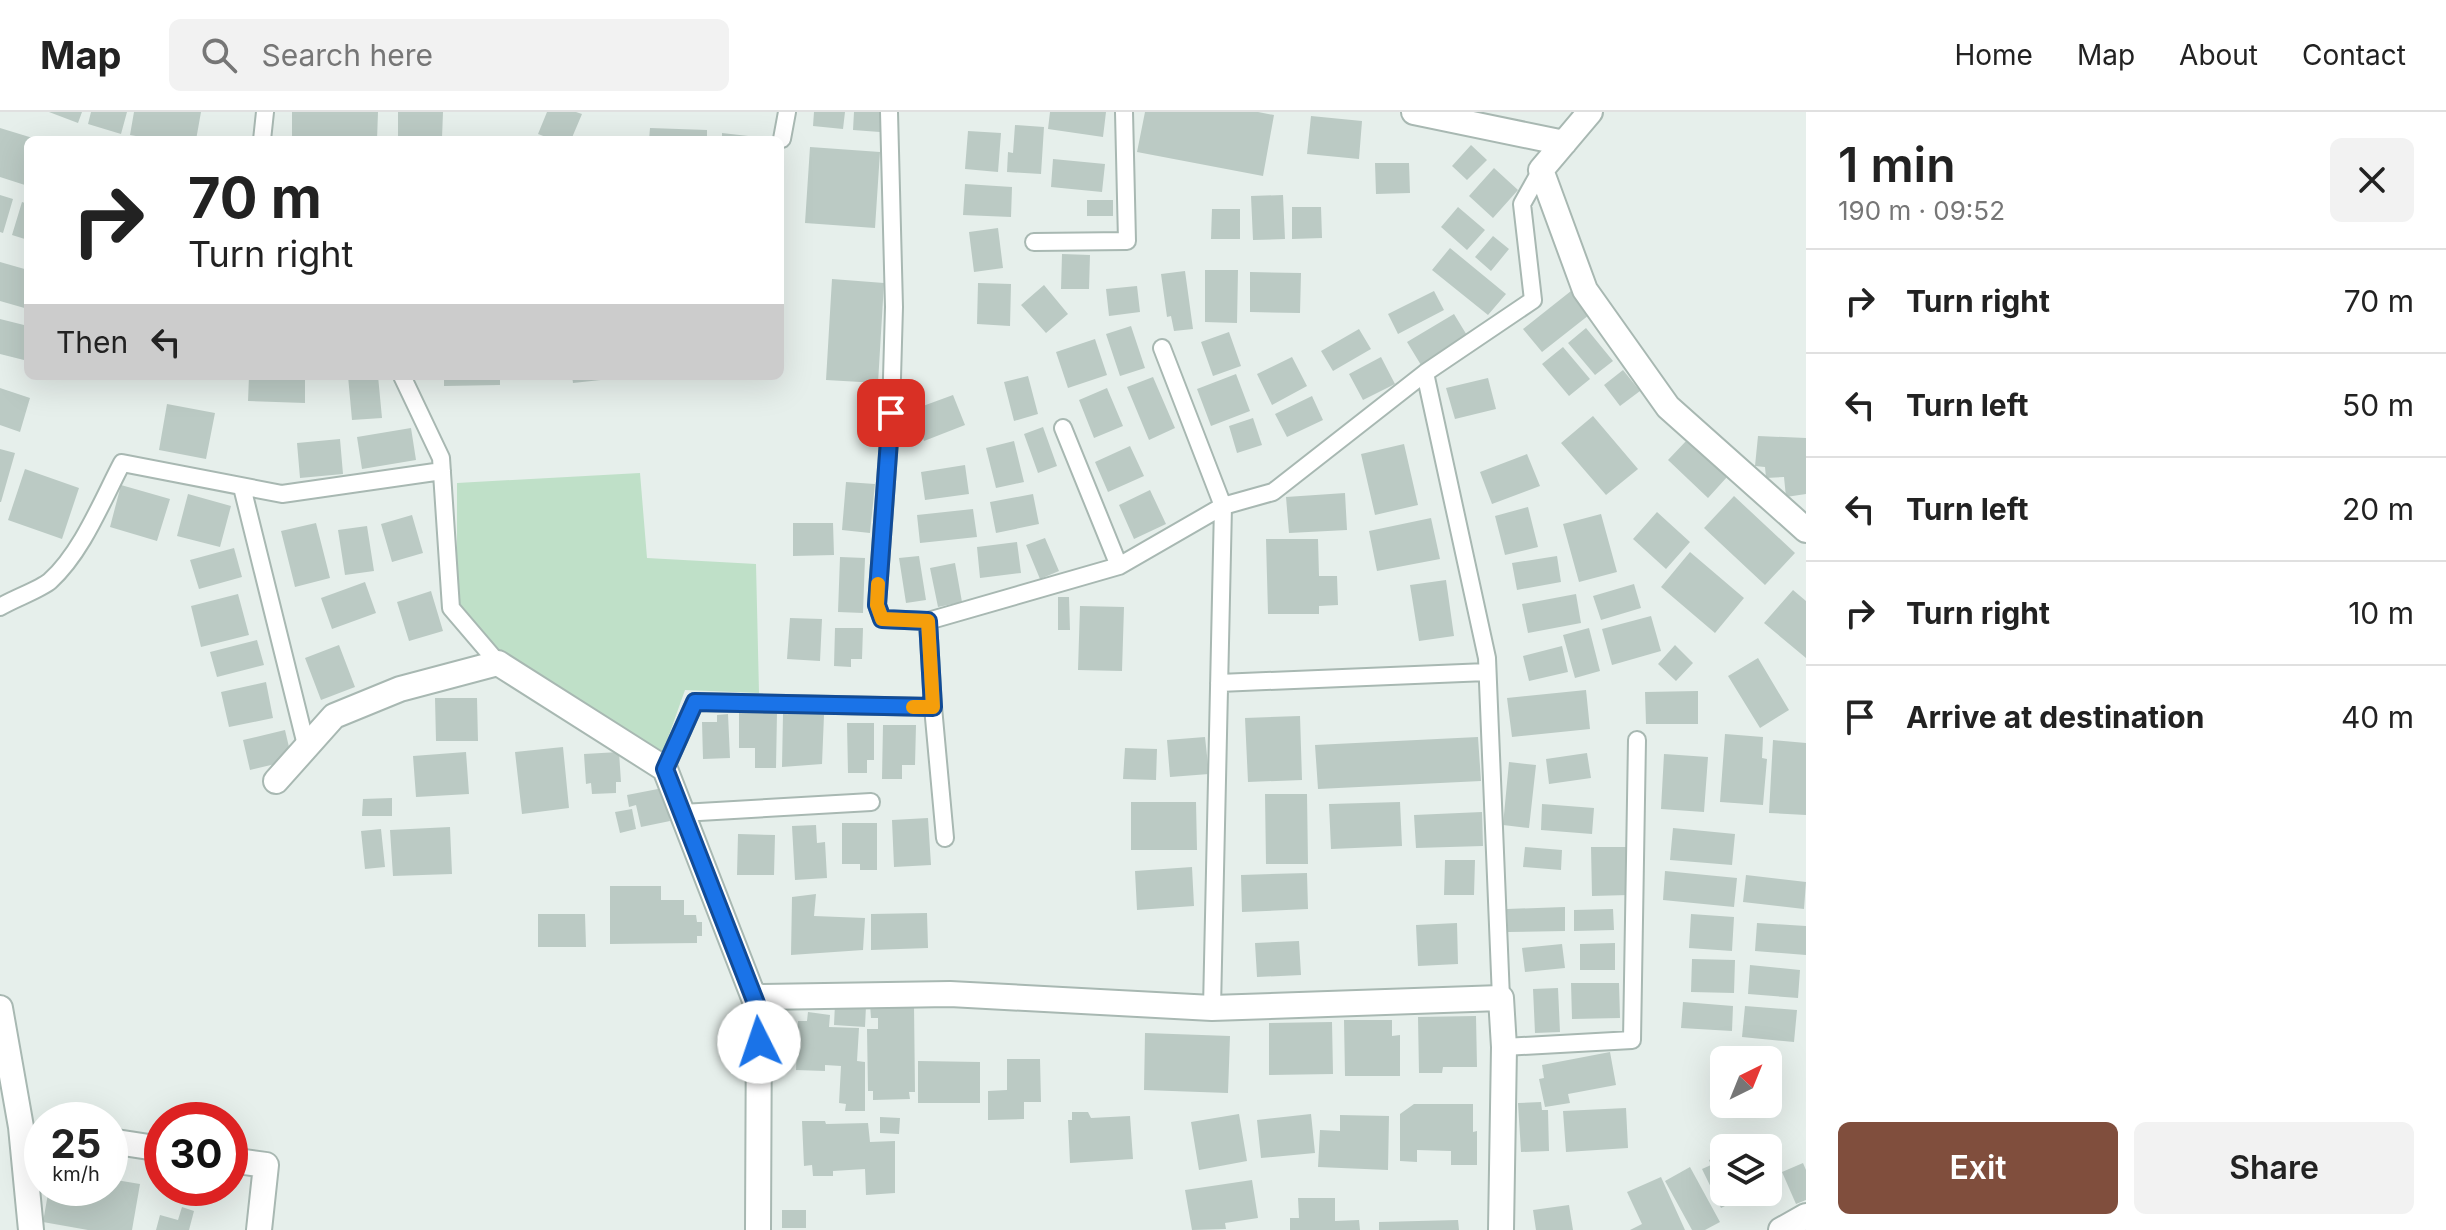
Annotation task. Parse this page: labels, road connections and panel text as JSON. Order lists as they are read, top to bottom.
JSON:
{
  "north": "top right",
  "page": {
    "header": "Map",
    "search": "Search here",
    "nav": [
      "Home",
      "Map",
      "About",
      "Contact"
    ],
    "heading": ["1 min", "190 m · 09:52"],
    "turn": ["70 m", "Turn right"],
    "list": [
      {
        "name": "Turn right",
        "value": "70 m"
      },
      {
        "name": "Turn left",
        "value": "50 m"
      },
      {
        "name": "Turn left",
        "value": "20 m"
      },
      {
        "name": "Turn right",
        "value": "10 m"
      },
      {
        "name": "Arrive at destination",
        "value": "40 m"
      }
    ],
    "then": "Then",
    "speed": "25 km/h",
    "limit": "30",
    "buttons": ["Exit", "Share"]
  }
}
